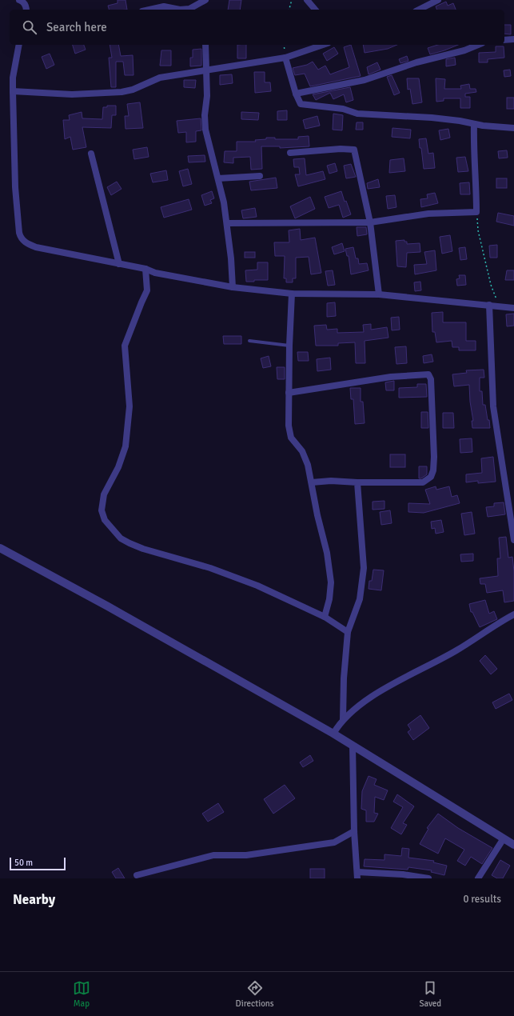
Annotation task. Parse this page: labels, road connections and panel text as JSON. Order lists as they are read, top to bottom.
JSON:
{
  "scale_bar": "50 m",
  "page": {
    "search": "Search here",
    "scale": "50 m",
    "heading": ["Nearby", "0 results"],
    "nav": ["Map", "Directions", "Saved"]
  }
}
